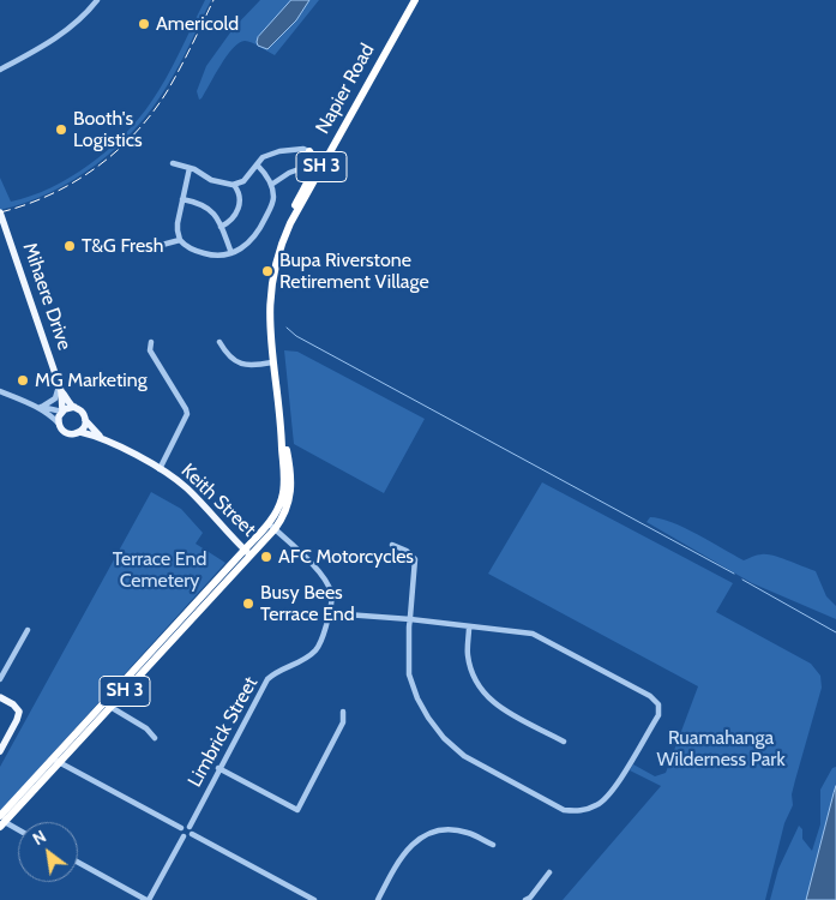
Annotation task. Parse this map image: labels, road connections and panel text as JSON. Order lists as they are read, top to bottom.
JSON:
{
  "streets": {
    "highway": ["Napier Road", "SH 3"],
    "main road": ["Mihaere Drive", "Keith Street"],
    "street": ["Limbrick Street"]
  },
  "crossings": [
    ["Napier Road", "Keith Street"],
    ["Napier Road", "Limbrick Street"],
    ["Mihaere Drive", "Keith Street"]
  ],
  "parks": ["Terrace End Cemetery", "Ruamahanga Wilderness Park"],
  "places": [
    "Americold",
    "Booth's Logistics",
    "T&G Fresh",
    "Bupa Riverstone Retirement Village",
    "MG Marketing",
    "AFC Motorcycles",
    "Busy Bees Terrace End"
  ],
  "north": "top left"
}
